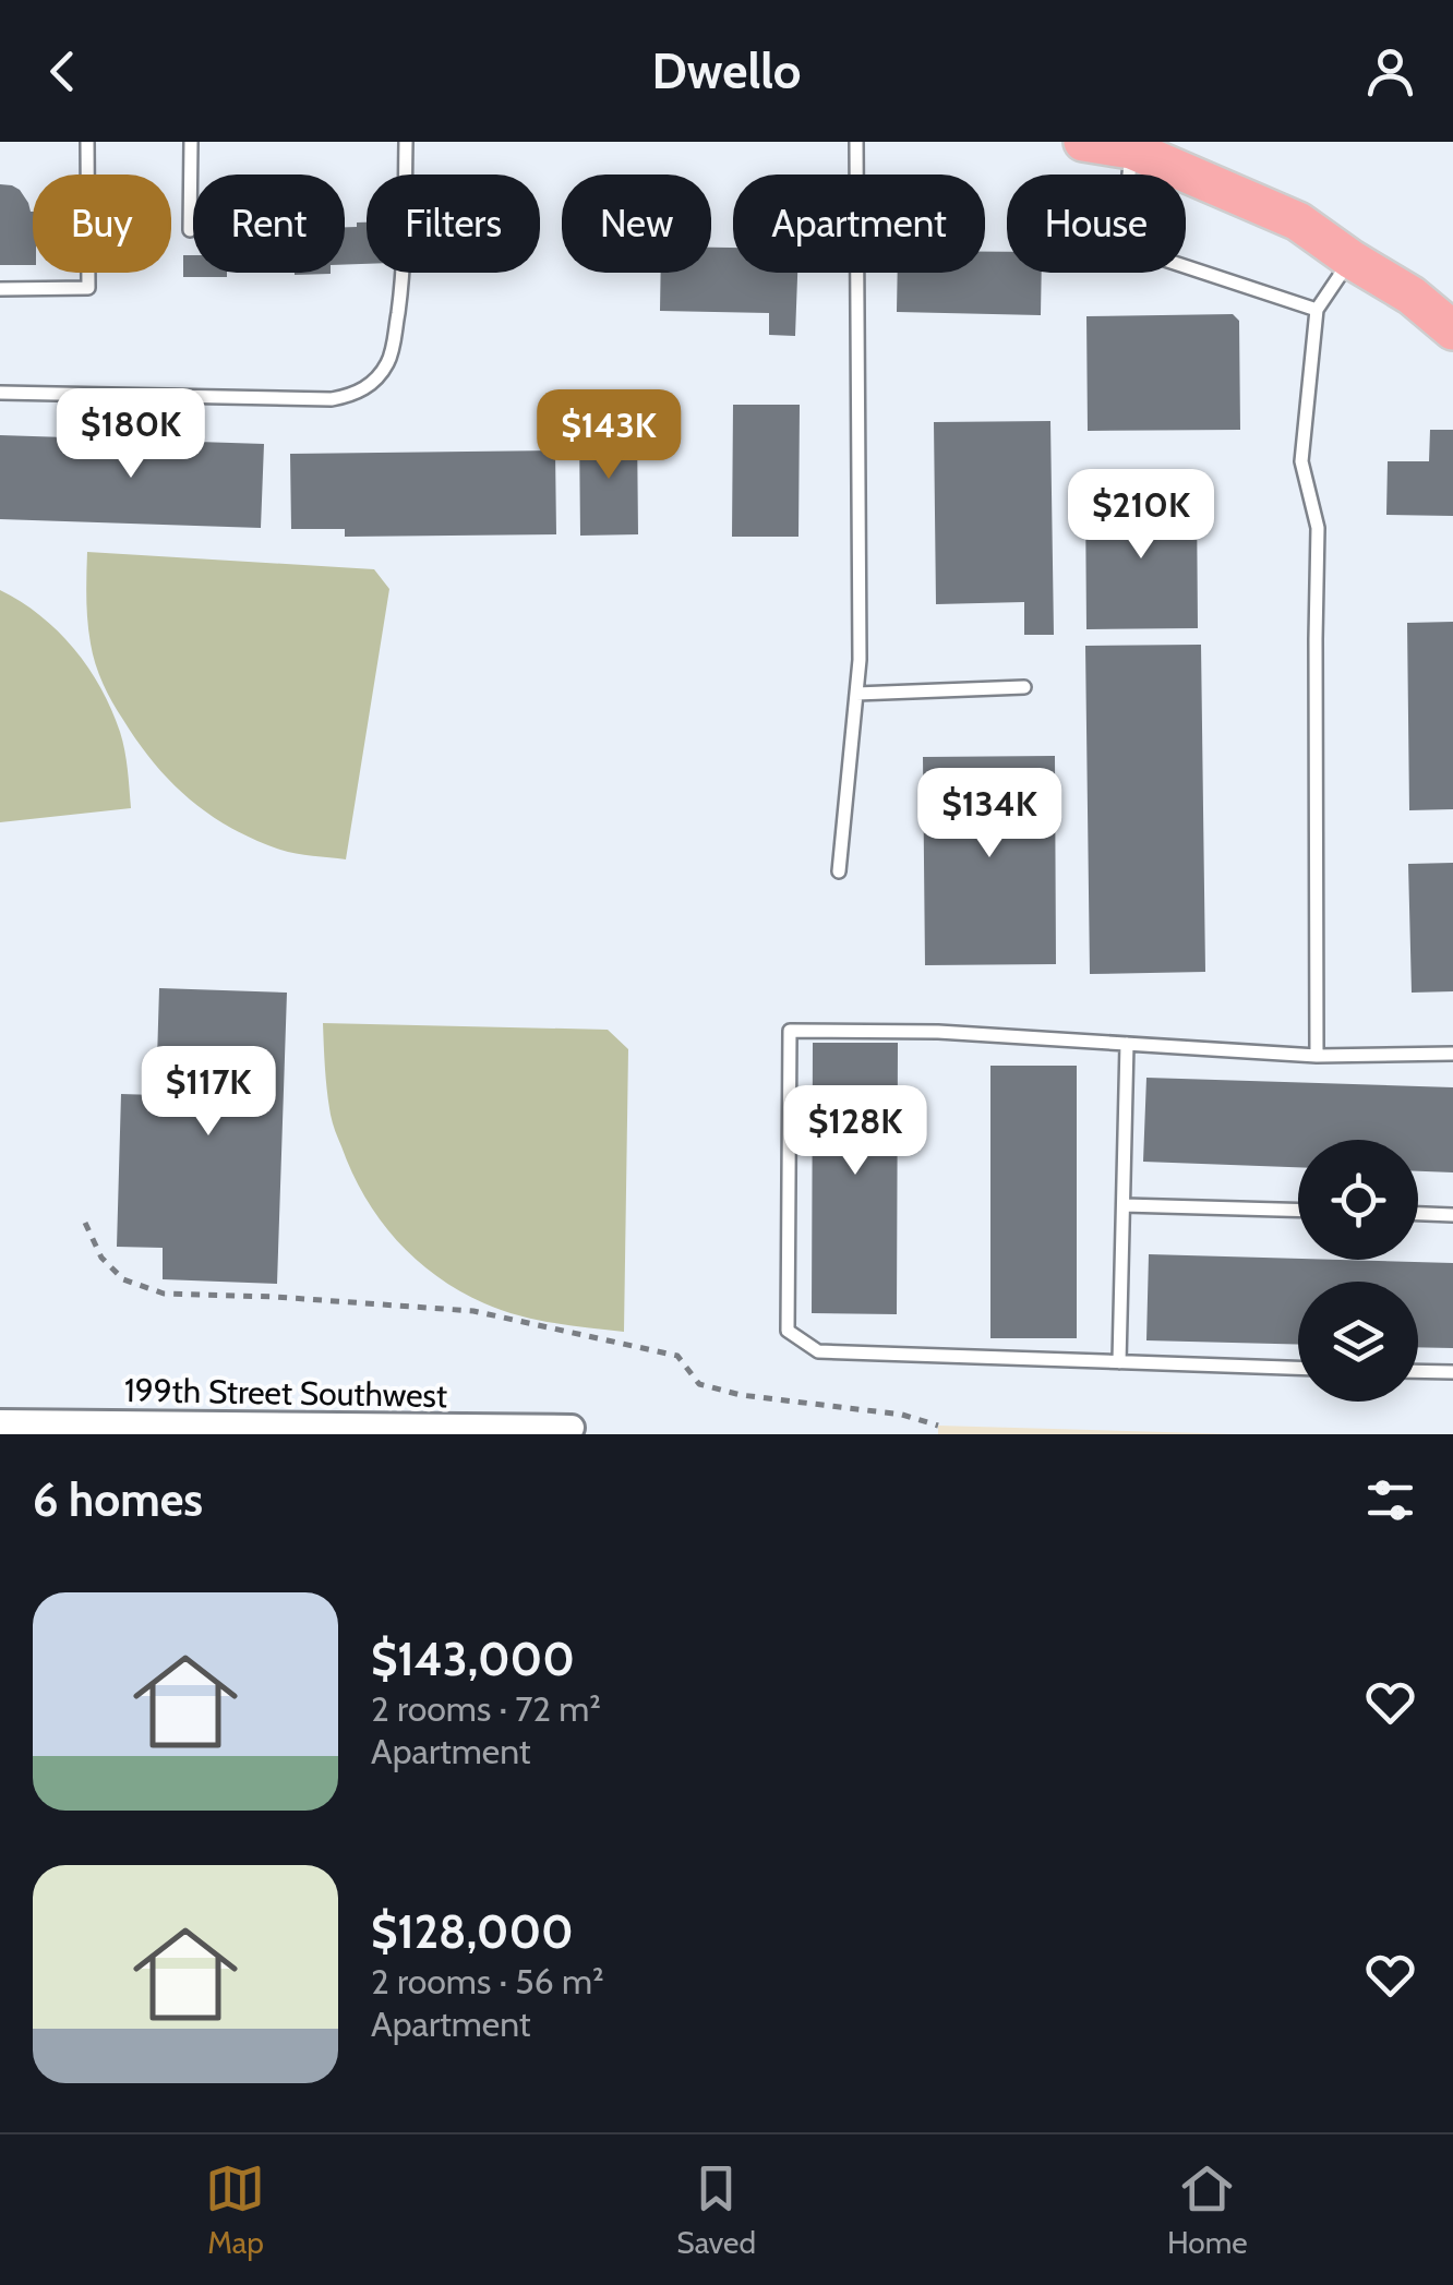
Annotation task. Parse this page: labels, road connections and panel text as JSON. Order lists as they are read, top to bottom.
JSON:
{
  "streets": {
    "street": ["199th Street Southwest"]
  },
  "page": {
    "header": "Dwello",
    "chip": [
      "Buy",
      "Rent",
      "Filters",
      "New",
      "Apartment",
      "House"
    ],
    "price": [
      "$180K",
      "$143K",
      "$210K",
      "$134K",
      "$117K",
      "$128K"
    ],
    "heading": "6 homes",
    "list": [
      {
        "name": "$143,000",
        "note": "2 rooms · 72 m² · Apartment"
      },
      {
        "name": "$128,000",
        "note": "2 rooms · 56 m² · Apartment"
      }
    ],
    "tabs": ["Map", "Saved", "Home"]
  }
}
